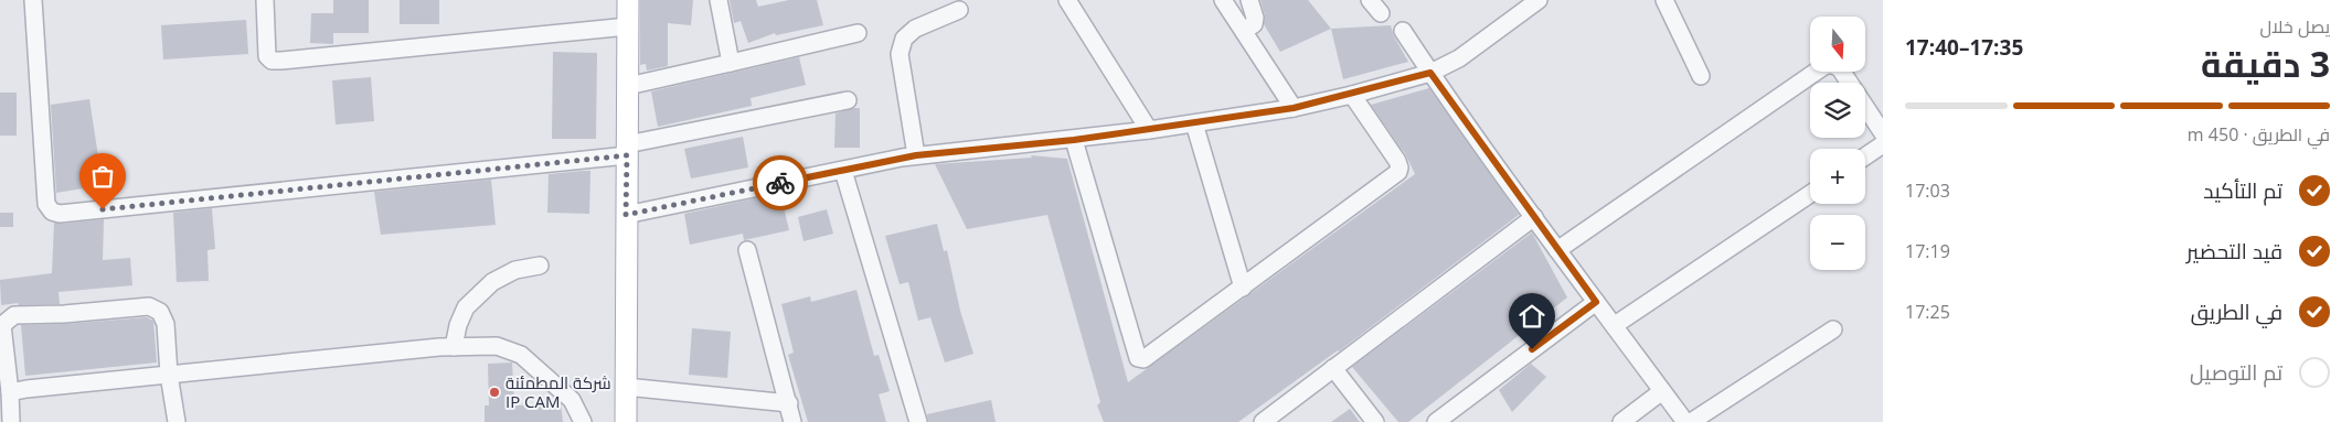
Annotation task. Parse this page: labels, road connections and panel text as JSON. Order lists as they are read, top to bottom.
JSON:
{
  "places": ["شركة المطمئنة IP CAM"],
  "north": "bottom",
  "page": {
    "heading": ["3 دقيقة", "يصل خلال", "17:35–17:40"],
    "map_buttons": ["+", "−"],
    "bar": "في الطريق · 450 m",
    "list": [
      ["تم التأكيد", "17:03"],
      ["قيد التحضير", "17:19"],
      ["في الطريق", "17:25"],
      "تم التوصيل"
    ]
  }
}
